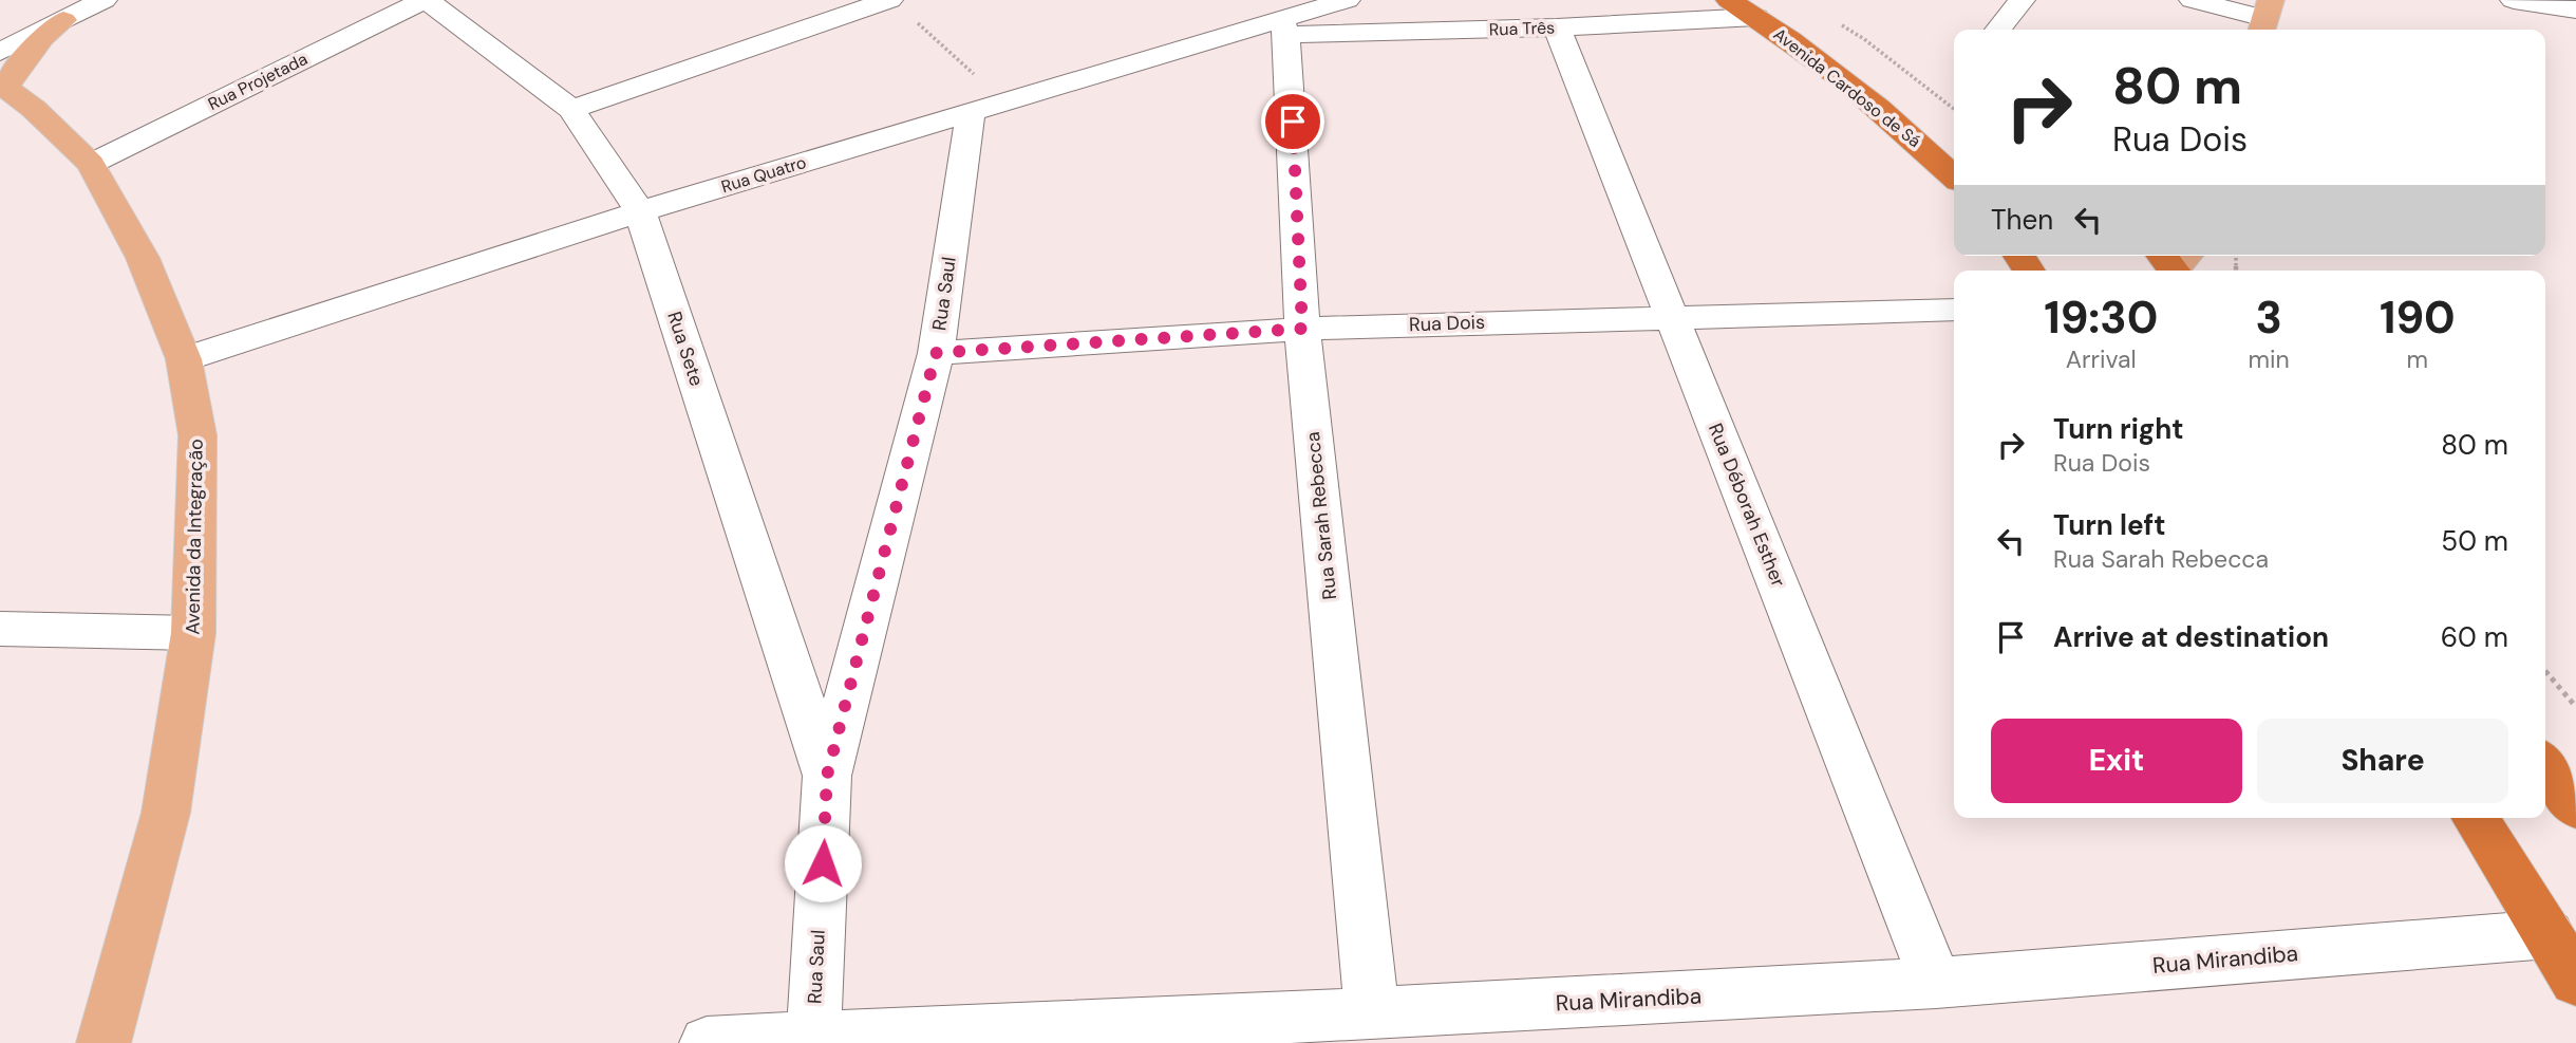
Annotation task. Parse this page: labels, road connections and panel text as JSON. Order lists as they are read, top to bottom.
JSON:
{
  "streets": {
    "highway": ["Avenida Cardoso de Sá"],
    "main road": ["Avenida da Integração"],
    "street": [
      "Rua Três",
      "Rua Projetada",
      "Rua Quatro",
      "Rua Saul",
      "Rua Dois",
      "Rua Sete",
      "Rua Déborah Esther",
      "Rua Sarah Rebecca",
      "Rua Mirandiba"
    ]
  },
  "crossings": [
    ["Rua Três", "Avenida Cardoso de Sá"],
    ["Rua Três", "Rua Quatro"],
    ["Rua Três", "Rua Déborah Esther"],
    ["Rua Três", "Rua Sarah Rebecca"],
    ["Rua Projetada", "Rua Sete"],
    ["Rua Projetada", "Avenida da Integração"],
    ["Rua Quatro", "Rua Saul"],
    ["Rua Quatro", "Rua Sete"],
    ["Rua Quatro", "Rua Sarah Rebecca"],
    ["Rua Quatro", "Avenida da Integração"],
    ["Rua Saul", "Rua Dois"],
    ["Rua Saul", "Rua Sete"],
    ["Rua Saul", "Rua Mirandiba"],
    ["Rua Dois", "Rua Déborah Esther"],
    ["Rua Dois", "Rua Sarah Rebecca"],
    ["Rua Déborah Esther", "Rua Mirandiba"],
    ["Rua Sarah Rebecca", "Rua Mirandiba"]
  ],
  "page": {
    "turn": ["80 m", "Rua Dois"],
    "then": "Then",
    "eta": [
      "19:30",
      "Arrival",
      "3",
      "min",
      "190",
      "m"
    ],
    "list": [
      {
        "name": "Turn right",
        "note": "Rua Dois",
        "value": "80 m"
      },
      {
        "name": "Turn left",
        "note": "Rua Sarah Rebecca",
        "value": "50 m"
      },
      {
        "name": "Arrive at destination",
        "value": "60 m"
      }
    ],
    "buttons": ["Exit", "Share"]
  }
}
